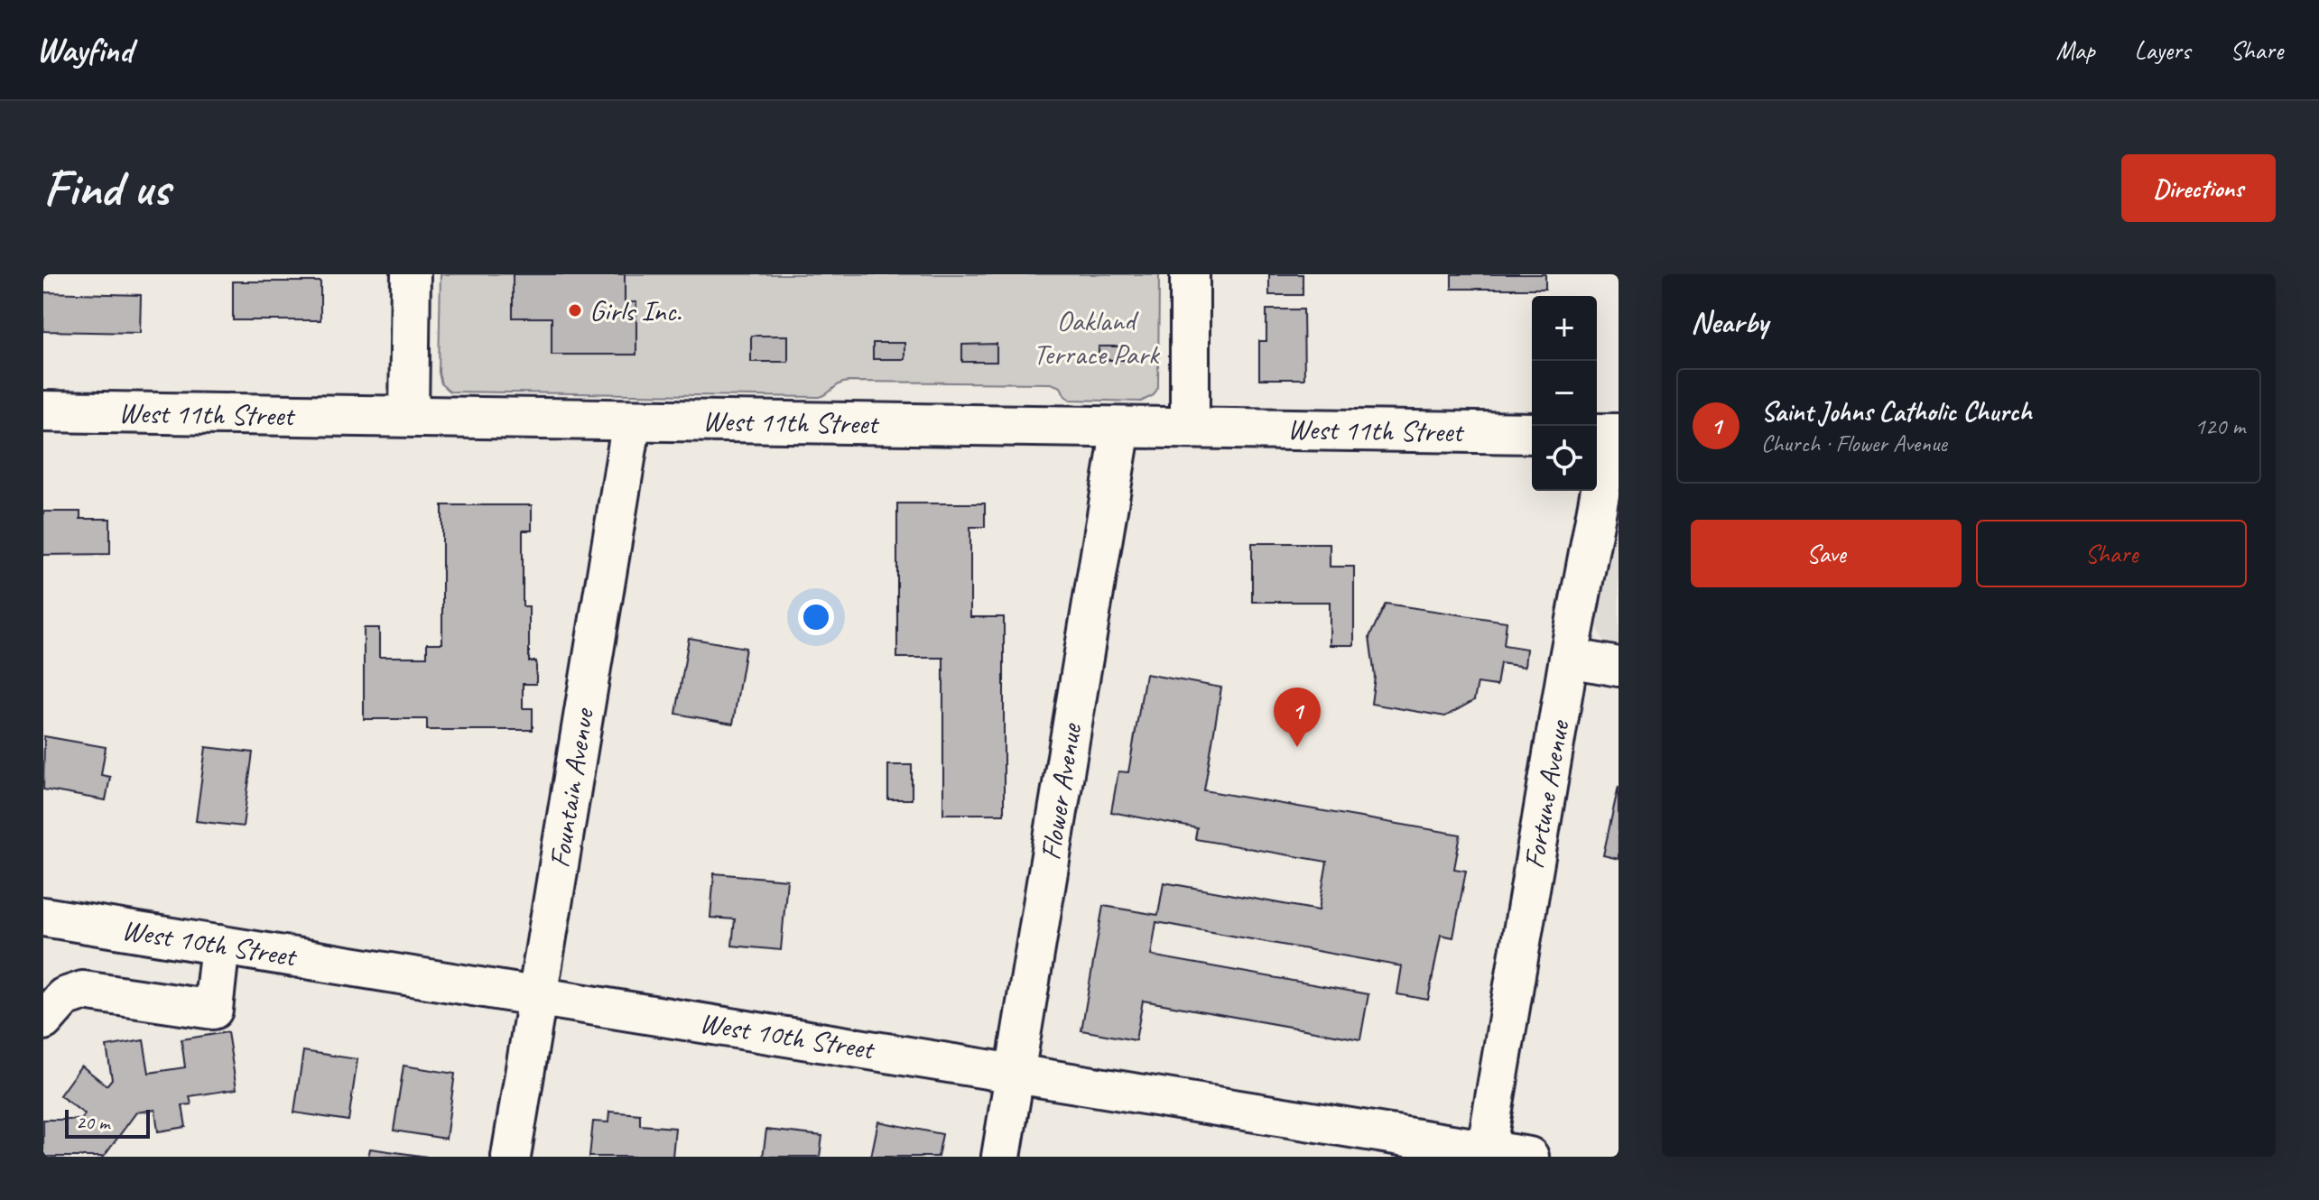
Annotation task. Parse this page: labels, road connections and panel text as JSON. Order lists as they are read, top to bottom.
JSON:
{
  "streets": {
    "main road": ["West 11th Street"],
    "street": [
      "Fountain Avenue",
      "Flower Avenue",
      "Fortune Avenue",
      "West 10th Street"
    ]
  },
  "crossings": [
    ["West 11th Street", "Fountain Avenue"],
    ["West 11th Street", "Flower Avenue"],
    ["Fountain Avenue", "West 10th Street"],
    ["Flower Avenue", "West 10th Street"],
    ["Fortune Avenue", "West 10th Street"]
  ],
  "parks": ["Oakland Terrace Park"],
  "places": ["Girls Inc."],
  "scale_bar": "20 m",
  "page": {
    "header": "Wayfind",
    "nav": ["Map", "Layers", "Share"],
    "buttons": [
      "Directions",
      ["Save", "Share"]
    ],
    "title": "Find us",
    "heading": "Nearby",
    "map_buttons": ["+", "−"],
    "list": [
      {
        "mark": "1",
        "name": "Saint Johns Catholic Church",
        "note": "Church · Flower Avenue",
        "value": "120 m"
      }
    ],
    "pins": "1",
    "scale": "20 m"
  }
}
